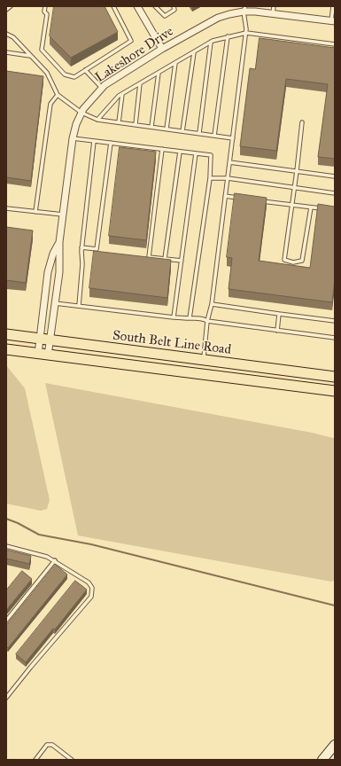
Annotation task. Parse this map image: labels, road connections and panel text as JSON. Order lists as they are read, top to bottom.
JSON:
{
  "streets": {
    "main road": ["South Belt Line Road"],
    "street": ["Lakeshore Drive"]
  },
  "crossings": [
    ["Lakeshore Drive", "South Belt Line Road"]
  ]
}
